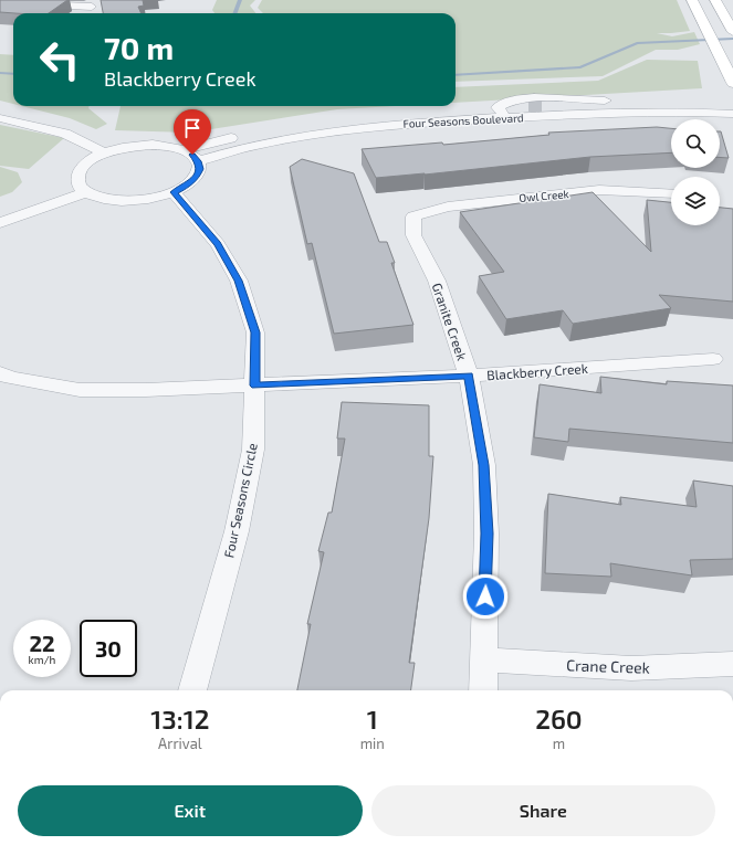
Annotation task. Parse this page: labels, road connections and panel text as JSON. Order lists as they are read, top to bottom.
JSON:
{
  "streets": {
    "street": [
      "Four Seasons Boulevard",
      "Owl Creek",
      "Granite Creek",
      "Blackberry Creek",
      "Four Seasons Circle",
      "Crane Creek"
    ]
  },
  "crossings": [
    ["Owl Creek", "Granite Creek"],
    ["Granite Creek", "Blackberry Creek"],
    ["Granite Creek", "Crane Creek"],
    ["Blackberry Creek", "Four Seasons Circle"]
  ],
  "page": {
    "turn": ["70 m", "Blackberry Creek"],
    "speed": "22 km/h",
    "limit": "30",
    "eta": [
      "13:12",
      "Arrival",
      "1",
      "min",
      "260",
      "m"
    ],
    "buttons": ["Exit", "Share"]
  }
}
